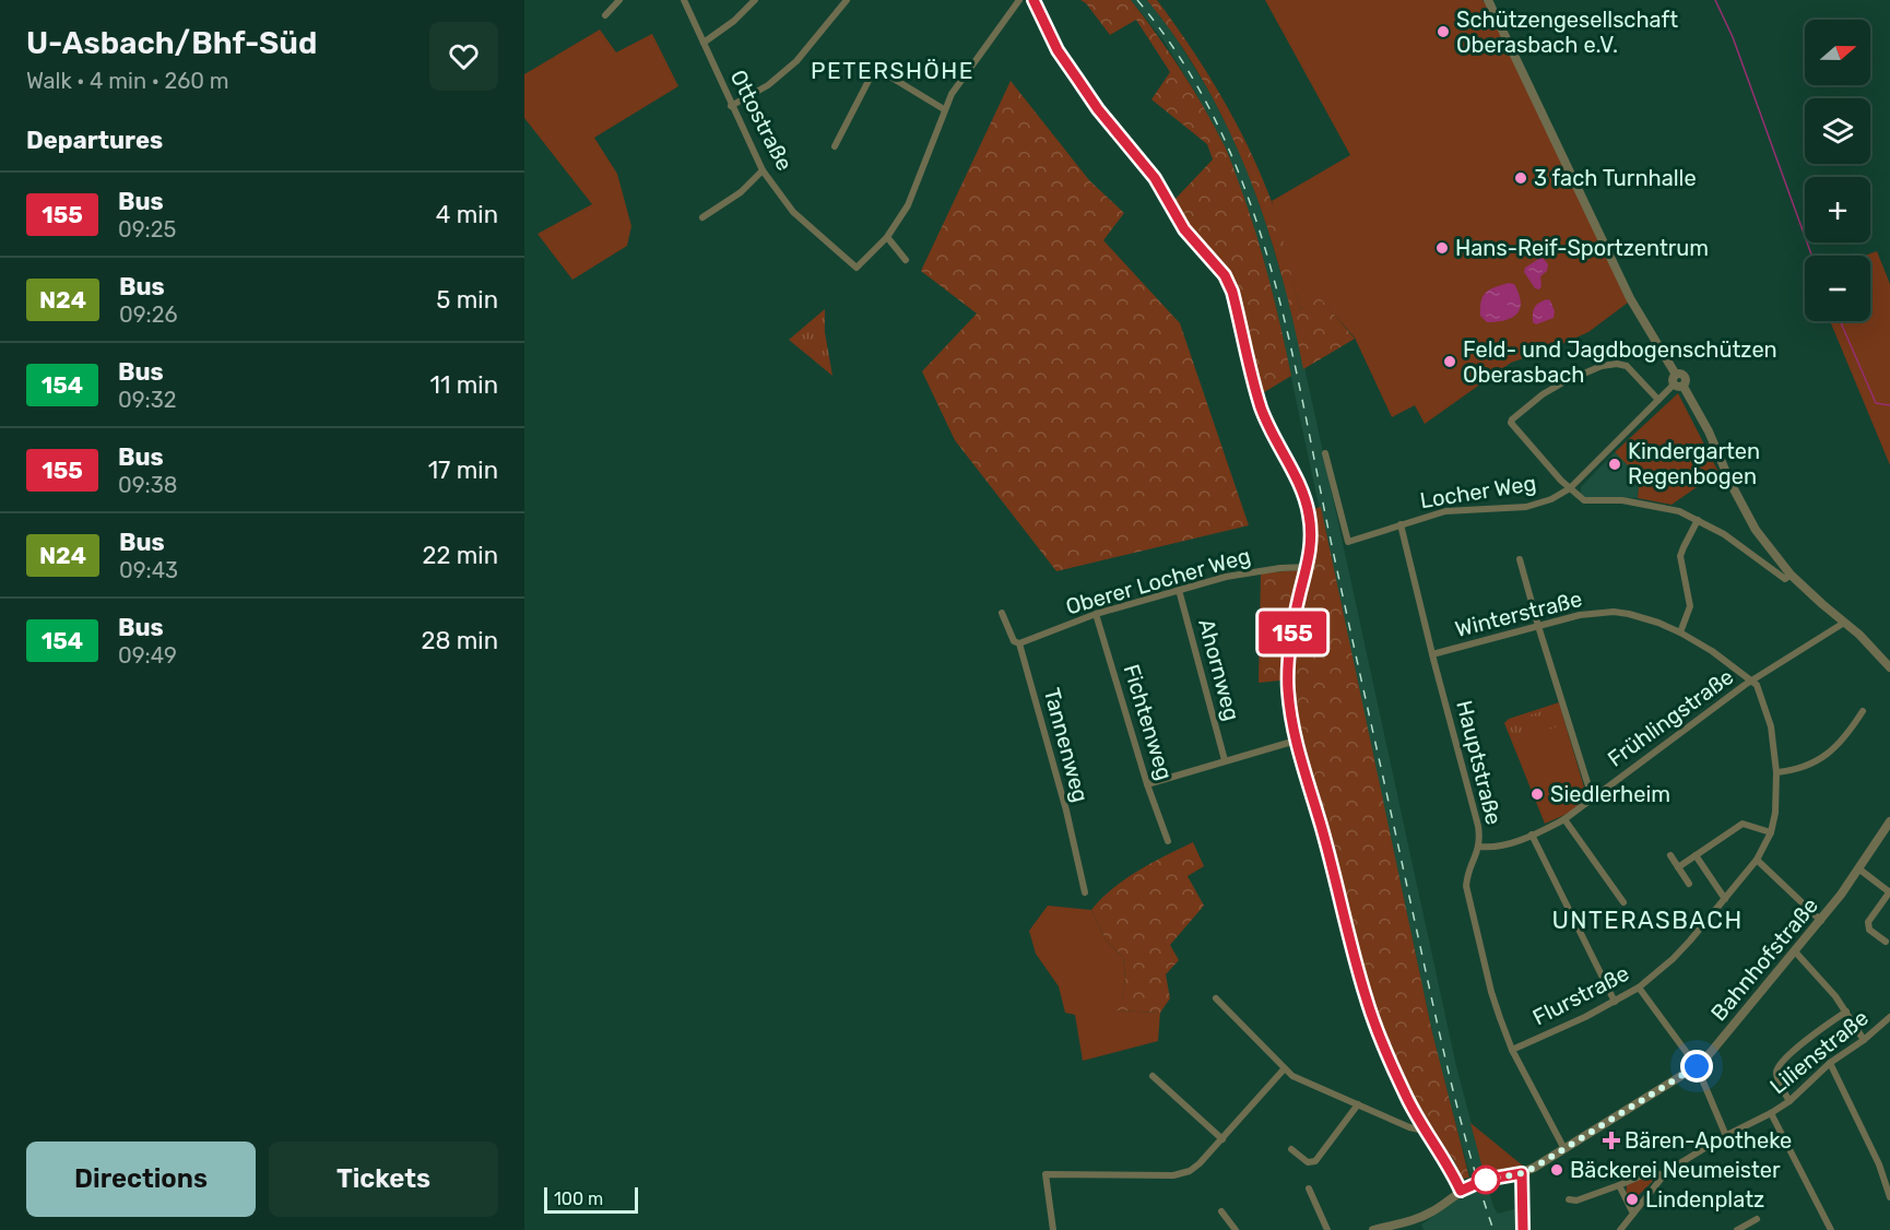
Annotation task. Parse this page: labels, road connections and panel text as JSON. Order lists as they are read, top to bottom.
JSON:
{
  "streets": {
    "street": [
      "Ottostraße",
      "Locher Weg",
      "Oberer Locher Weg",
      "Winterstraße",
      "Ahornweg",
      "Frühlingstraße",
      "Fichtenweg",
      "Tannenweg",
      "Hauptstraße",
      "Bahnhofstraße",
      "Flurstraße",
      "Lilienstraße"
    ]
  },
  "crossings": [
    ["Locher Weg", "Hauptstraße"],
    ["Oberer Locher Weg", "Ahornweg"],
    ["Oberer Locher Weg", "Fichtenweg"],
    ["Oberer Locher Weg", "Tannenweg"],
    ["Winterstraße", "Frühlingstraße"],
    ["Winterstraße", "Hauptstraße"],
    ["Winterstraße", "Flurstraße"],
    ["Frühlingstraße", "Hauptstraße"],
    ["Frühlingstraße", "Flurstraße"],
    ["Hauptstraße", "Bahnhofstraße"],
    ["Hauptstraße", "Flurstraße"]
  ],
  "districts": ["PETERSHÖHE", "UNTERASBACH"],
  "places": {
    "other": [
      "Schützengesellschaft Oberasbach e.V.",
      "3 fach Turnhalle",
      "Hans-Reif-Sportzentrum",
      "Feld- und Jagdbogenschützen Oberasbach",
      "Kindergarten Regenbogen",
      "Siedlerheim",
      "Bäckerei Neumeister",
      "Lindenplatz"
    ],
    "health": ["Bären-Apotheke"]
  },
  "lines": ["bus line 155"],
  "scale_bar": "100 m",
  "north": "right",
  "page": {
    "heading": [
      ["U-Asbach/Bhf-Süd", "Walk · 4 min · 260 m"],
      "Departures"
    ],
    "on_map": "155",
    "map_buttons": ["+", "−"],
    "list": [
      {
        "mark": "155",
        "name": "Bus",
        "note": "09:25",
        "value": "4 min"
      },
      {
        "mark": "N24",
        "name": "Bus",
        "note": "09:26",
        "value": "5 min"
      },
      {
        "mark": "154",
        "name": "Bus",
        "note": "09:32",
        "value": "11 min"
      },
      {
        "mark": "155",
        "name": "Bus",
        "note": "09:38",
        "value": "17 min"
      },
      {
        "mark": "N24",
        "name": "Bus",
        "note": "09:43",
        "value": "22 min"
      },
      {
        "mark": "154",
        "name": "Bus",
        "note": "09:49",
        "value": "28 min"
      }
    ],
    "buttons": ["Directions", "Tickets"],
    "scale": "100 m"
  }
}
